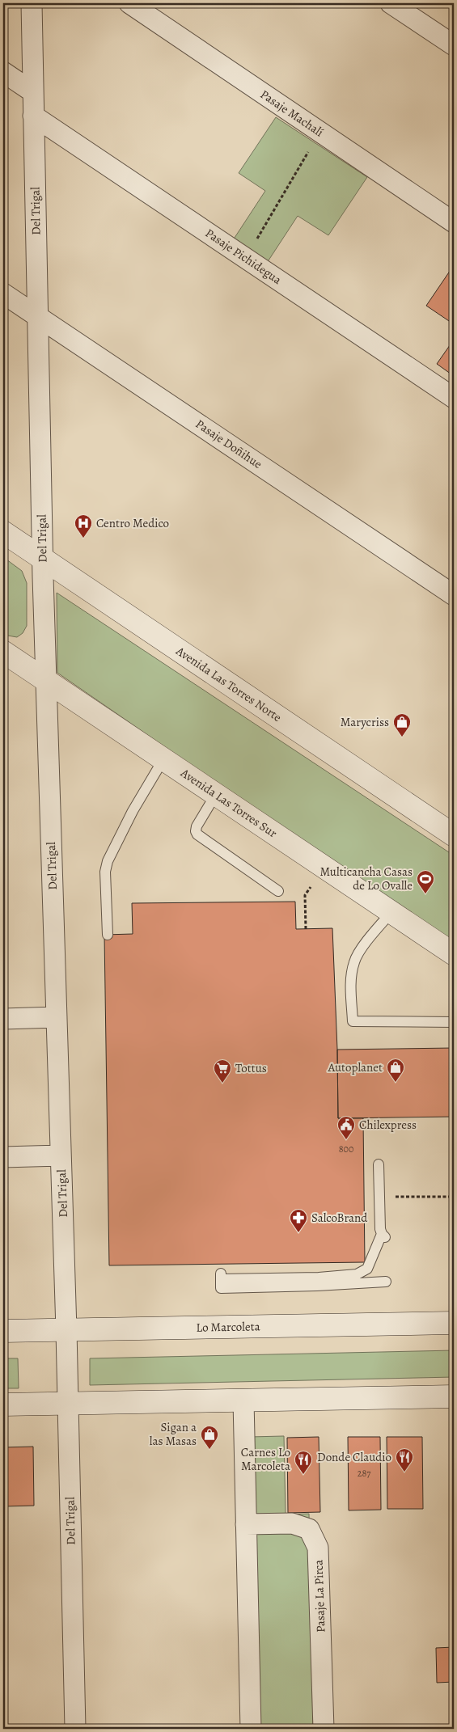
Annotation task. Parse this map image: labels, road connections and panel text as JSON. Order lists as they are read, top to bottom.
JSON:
{
  "streets": {
    "street": [
      "Pasaje Machalí",
      "Del Trigal",
      "Pasaje Pichidegua",
      "Pasaje Doñihue",
      "Avenida Las Torres Norte",
      "Avenida Las Torres Sur",
      "Lo Marcoleta",
      "Pasaje La Pirca"
    ]
  },
  "crossings": [
    ["Del Trigal", "Pasaje Pichidegua"],
    ["Del Trigal", "Pasaje Doñihue"],
    ["Del Trigal", "Avenida Las Torres Norte"],
    ["Del Trigal", "Avenida Las Torres Sur"],
    ["Del Trigal", "Lo Marcoleta"]
  ],
  "places": {
    "hospital": ["Centro Medico"],
    "shop": ["Marycriss", "Autoplanet", "Sigan a las Masas"],
    "sports": ["Multicancha Casas de Lo Ovalle"],
    "supermarket": ["Tottus"],
    "public building": ["Chilexpress"],
    "pharmacy": ["SalcoBrand"],
    "restaurant": ["Donde Claudio", "Carnes Lo Marcoleta"]
  },
  "house_numbers": ["800", "287"]
}
